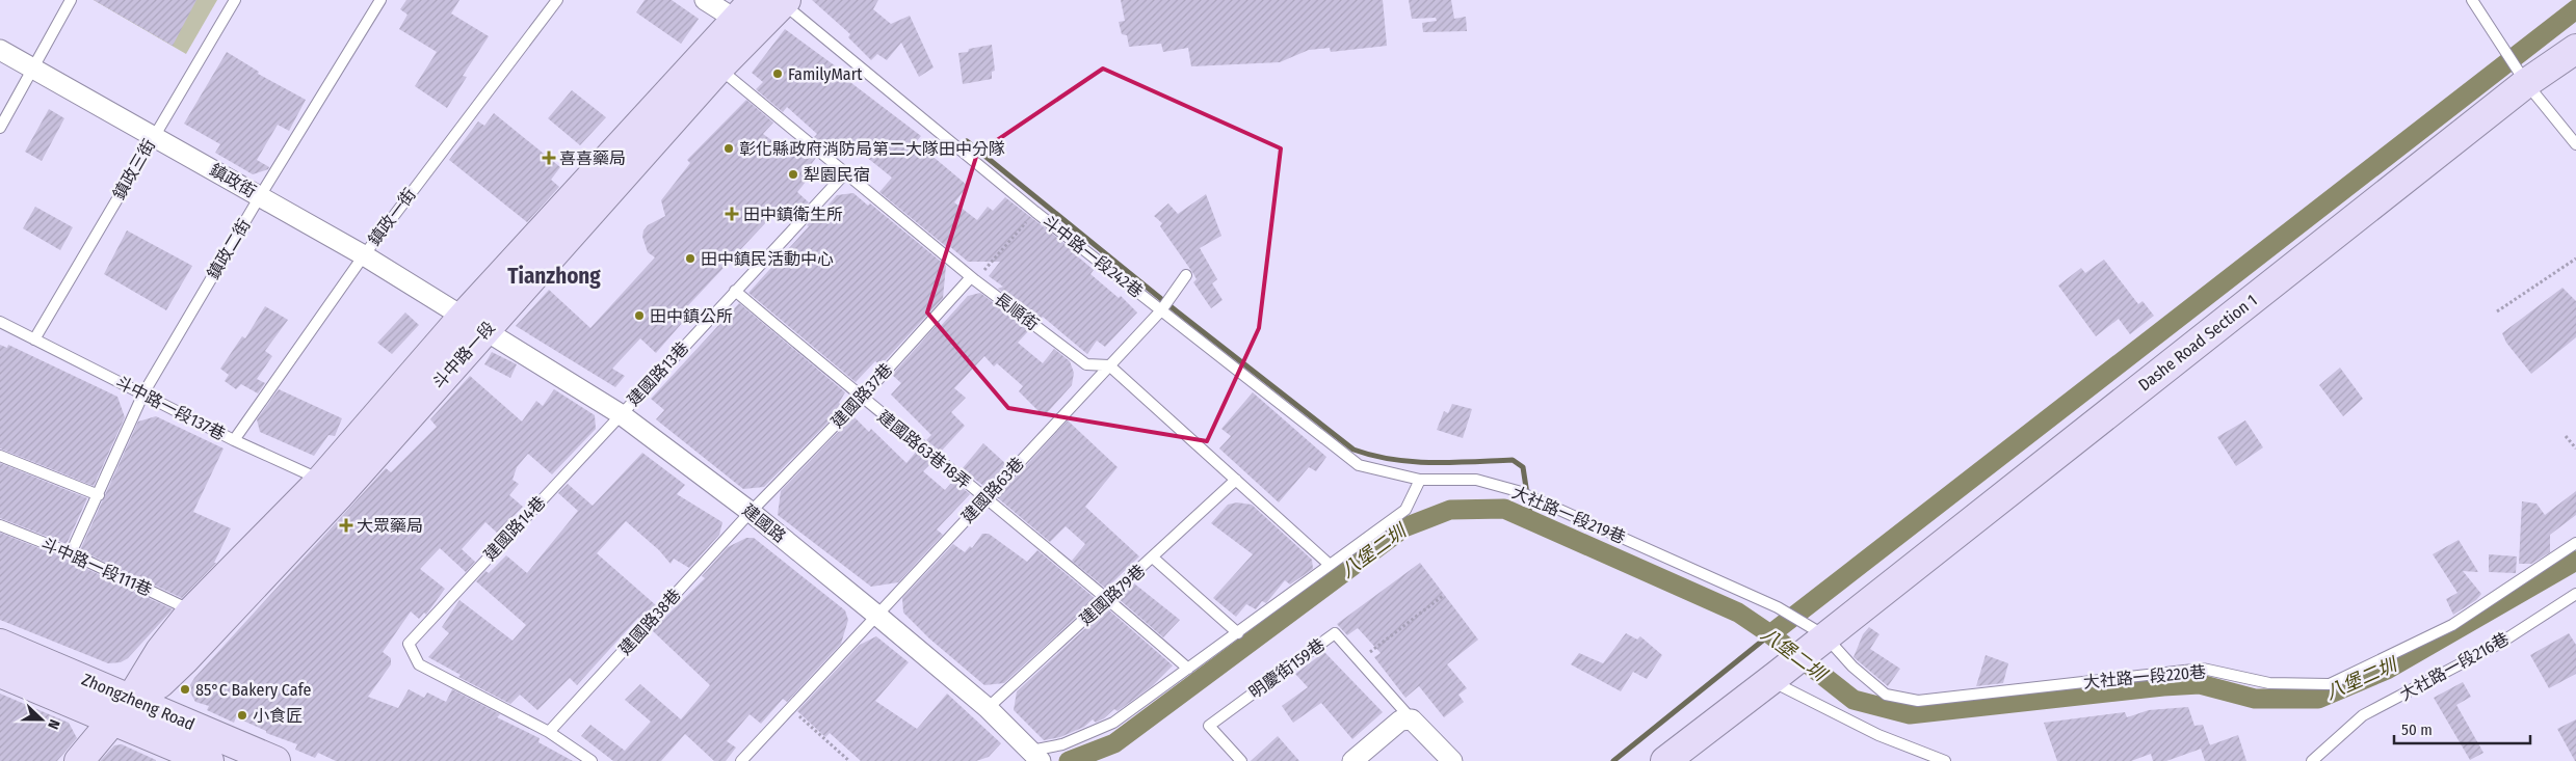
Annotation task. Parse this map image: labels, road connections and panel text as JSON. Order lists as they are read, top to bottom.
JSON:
{
  "streets": {
    "main road": ["Dashe Road Section 1", "斗中路一段", "Zhongzheng Road"],
    "street": ["鎮政街", "建國路"],
    "lane": [
      "鎮政三街",
      "鎮政一街",
      "鎮政二街",
      "斗中路一段242巷",
      "長順街",
      "建國路13巷",
      "建國路37巷",
      "斗中路一段137巷",
      "建國路63巷18弄",
      "建國路63巷",
      "大社路一段219巷",
      "建國路14巷",
      "斗中路一段111巷",
      "建國路79巷",
      "建國路38巷",
      "大社路一段216巷",
      "明慶街159巷",
      "大社路一段220巷"
    ]
  },
  "crossings": [
    ["鎮政三街", "鎮政街"],
    ["鎮政三街", "斗中路一段137巷"],
    ["鎮政街", "鎮政一街"],
    ["鎮政街", "鎮政二街"],
    ["鎮政街", "斗中路一段"],
    ["鎮政街", "建國路"],
    ["鎮政一街", "斗中路一段137巷"],
    ["鎮政二街", "斗中路一段137巷"],
    ["鎮政二街", "斗中路一段111巷"],
    ["斗中路一段242巷", "斗中路一段"],
    ["斗中路一段242巷", "建國路63巷"],
    ["斗中路一段242巷", "大社路一段219巷"],
    ["長順街", "斗中路一段"],
    ["長順街", "建國路13巷"],
    ["長順街", "建國路37巷"],
    ["長順街", "建國路63巷"],
    ["Dashe Road Section 1", "大社路一段219巷"],
    ["Dashe Road Section 1", "大社路一段220巷"],
    ["斗中路一段", "斗中路一段137巷"],
    ["斗中路一段", "建國路"],
    ["斗中路一段", "斗中路一段111巷"],
    ["斗中路一段", "Zhongzheng Road"],
    ["建國路13巷", "建國路63巷18弄"],
    ["建國路13巷", "建國路"],
    ["建國路13巷", "建國路14巷"],
    ["建國路37巷", "建國路63巷18弄"],
    ["建國路37巷", "建國路"],
    ["建國路37巷", "建國路38巷"],
    ["建國路63巷18弄", "建國路63巷"],
    ["建國路63巷18弄", "建國路79巷"],
    ["建國路63巷", "建國路"],
    ["大社路一段219巷", "大社路一段220巷"],
    ["建國路", "建國路14巷"],
    ["建國路", "建國路79巷"],
    ["建國路", "建國路38巷"],
    ["建國路14巷", "建國路38巷"]
  ],
  "districts": ["Tianzhong"],
  "water": ["八堡二圳"],
  "places": {
    "other": [
      "FamilyMart",
      "彰化縣政府消防局第二大隊田中分隊",
      "犁園民宿",
      "田中鎮民活動中心",
      "田中鎮公所",
      "85°C Bakery Cafe",
      "小食匠"
    ],
    "health": ["喜喜藥局", "田中鎮衛生所", "大眾藥局"]
  },
  "scale_bar": "50 m",
  "north": "right"
}
